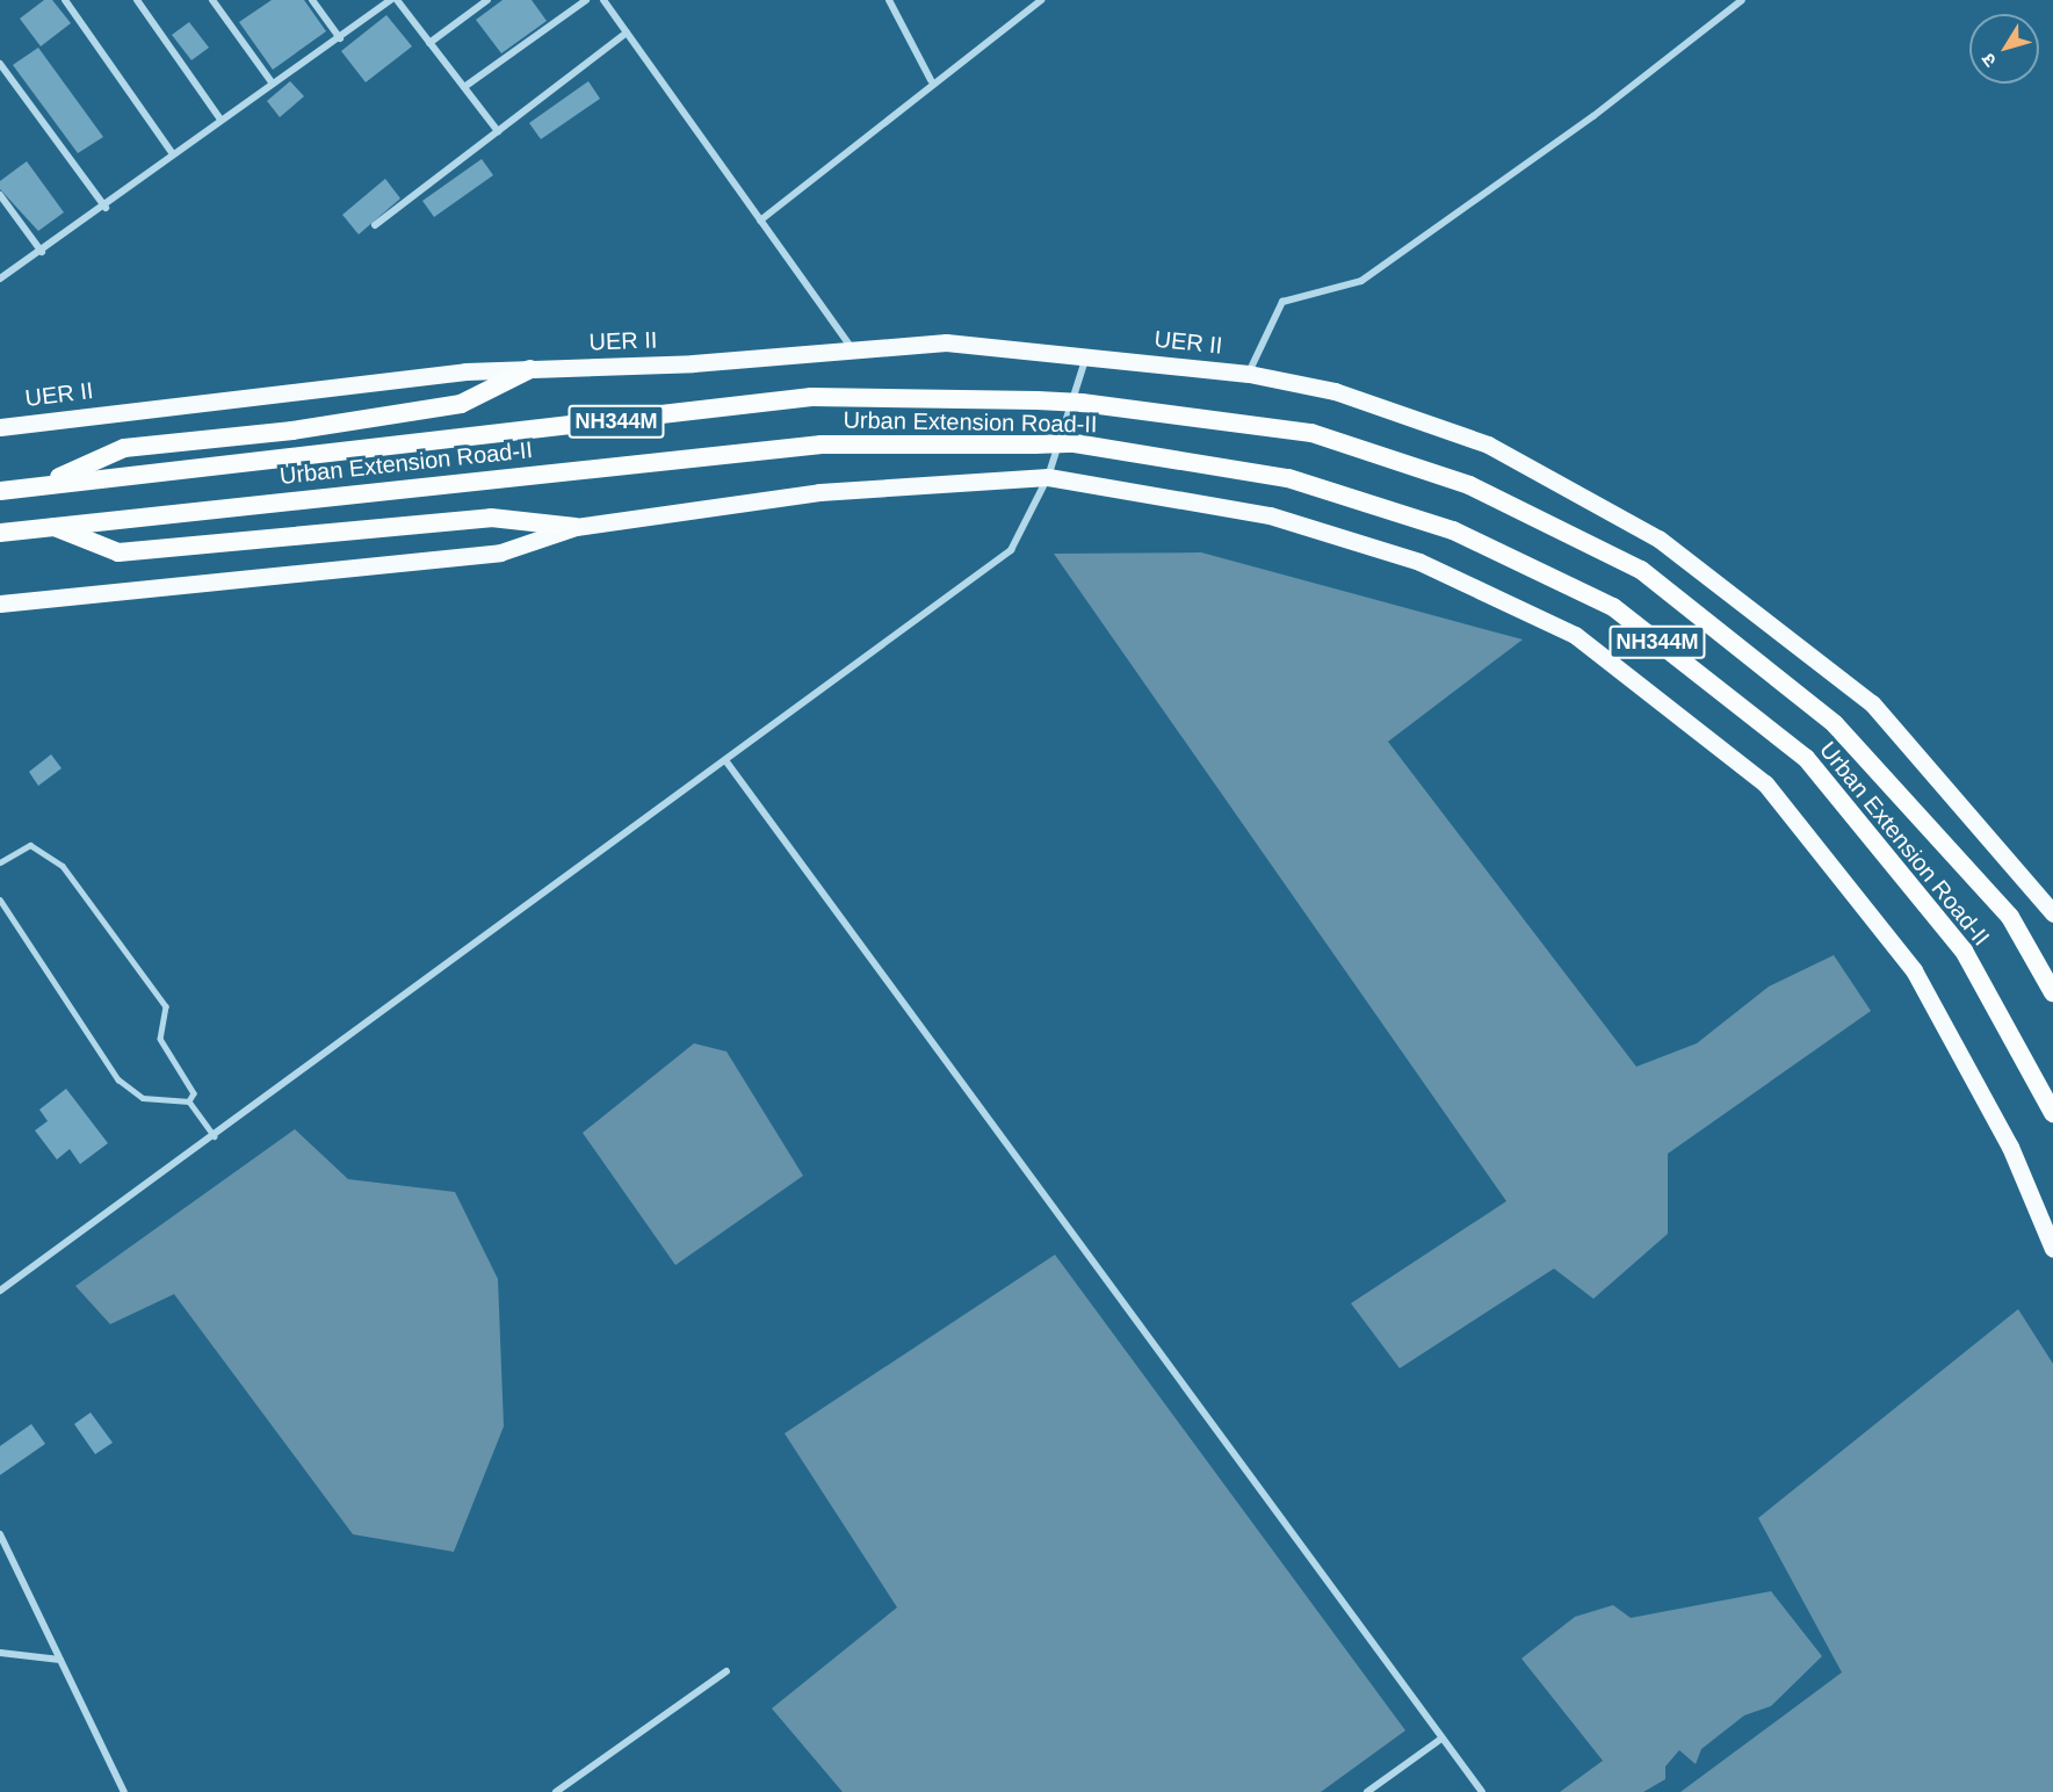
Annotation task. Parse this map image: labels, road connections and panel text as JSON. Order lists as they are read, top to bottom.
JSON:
{
  "streets": {
    "highway": ["NH344M", "Urban Extension Road-II"],
    "main road": ["UER II"]
  },
  "north": "bottom left"
}
